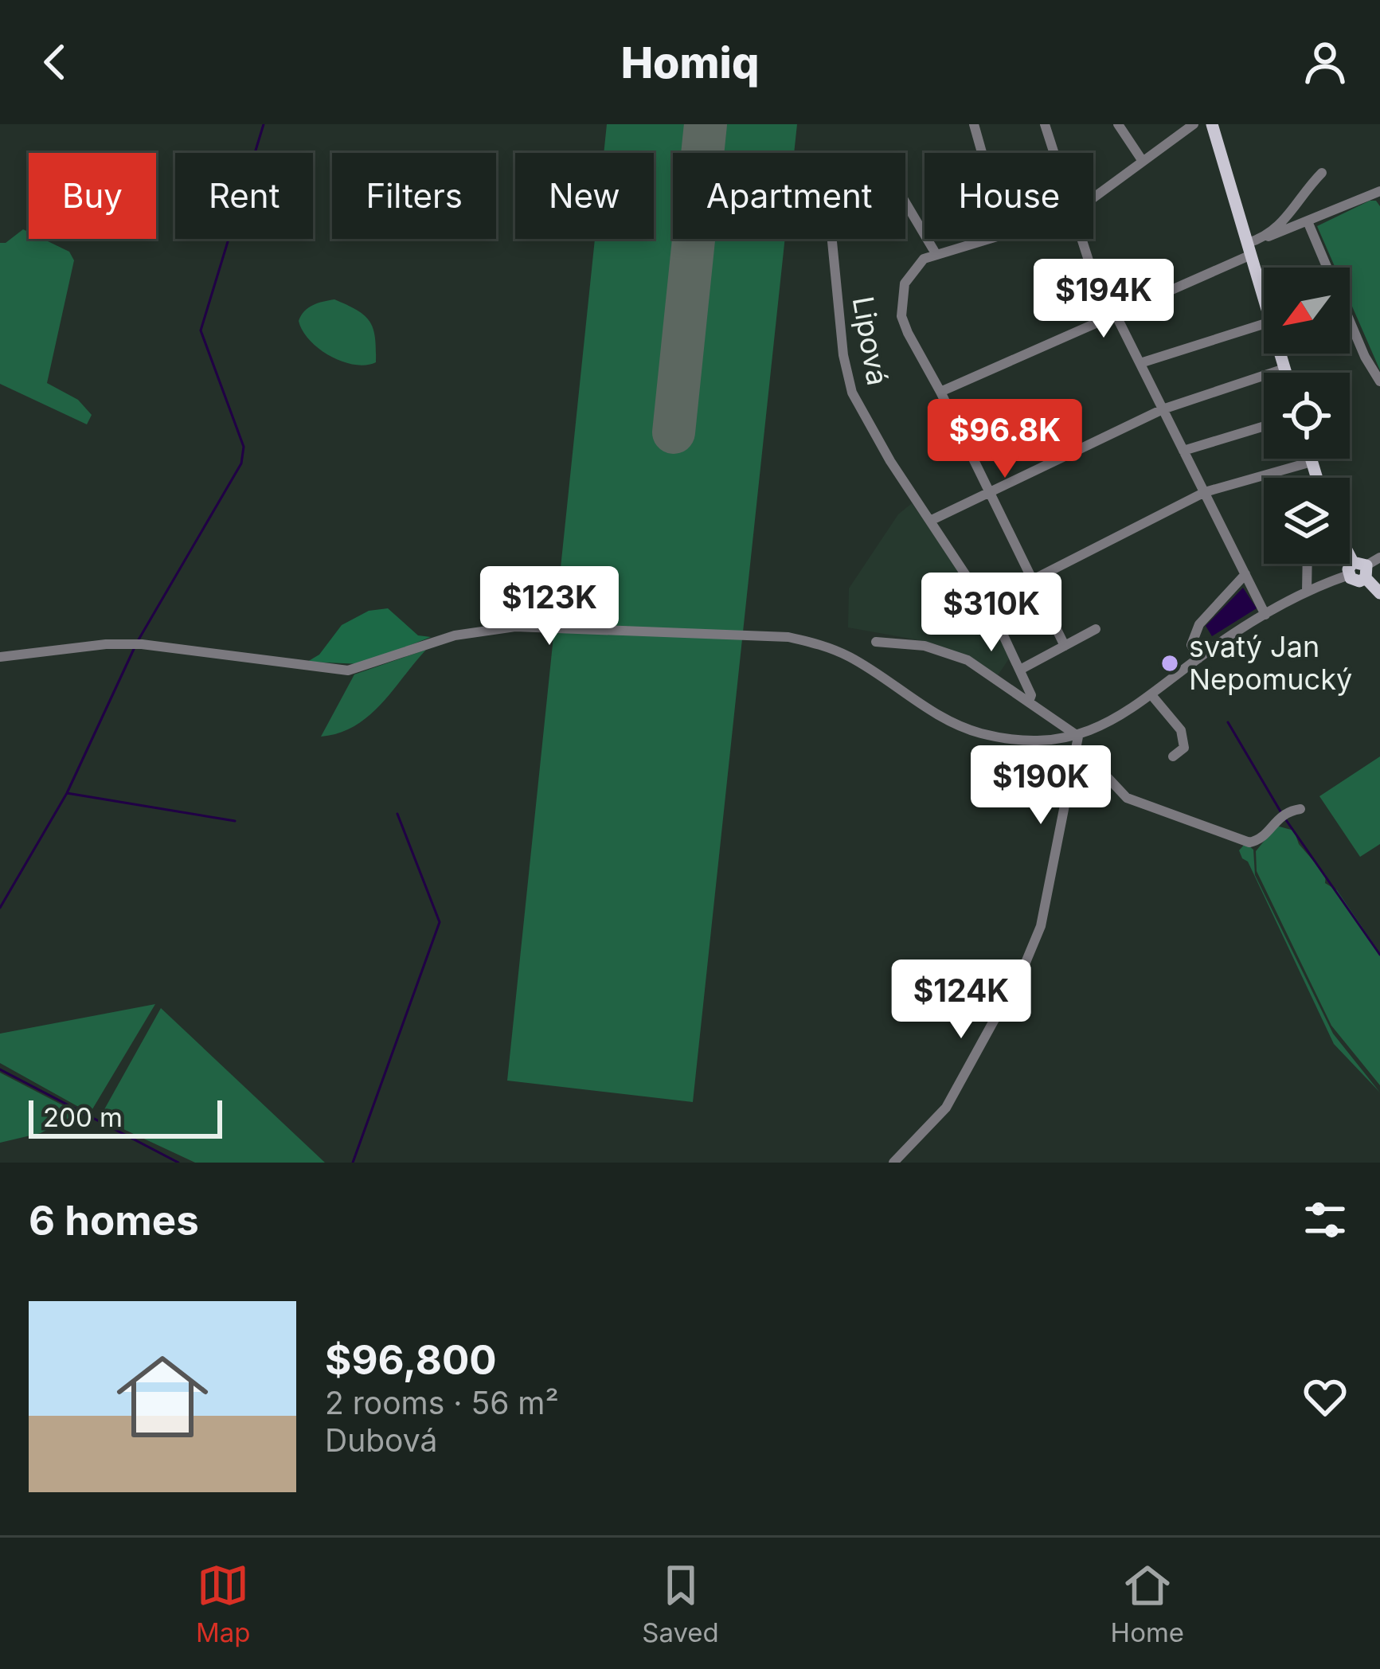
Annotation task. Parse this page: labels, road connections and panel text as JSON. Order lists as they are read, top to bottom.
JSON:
{
  "streets": {
    "street": ["Lipová"]
  },
  "places": ["svatý Jan Nepomucký"],
  "scale_bar": "200 m",
  "north": "bottom left",
  "page": {
    "header": "Homiq",
    "chip": [
      "Buy",
      "Rent",
      "Filters",
      "New",
      "Apartment",
      "House"
    ],
    "price": [
      "$194K",
      "$96.8K",
      "$123K",
      "$310K",
      "$190K",
      "$124K"
    ],
    "scale": "200 m",
    "heading": "6 homes",
    "list": [
      {
        "name": "$96,800",
        "note": "2 rooms · 56 m² · Dubová"
      }
    ],
    "tabs": ["Map", "Saved", "Home"]
  }
}
